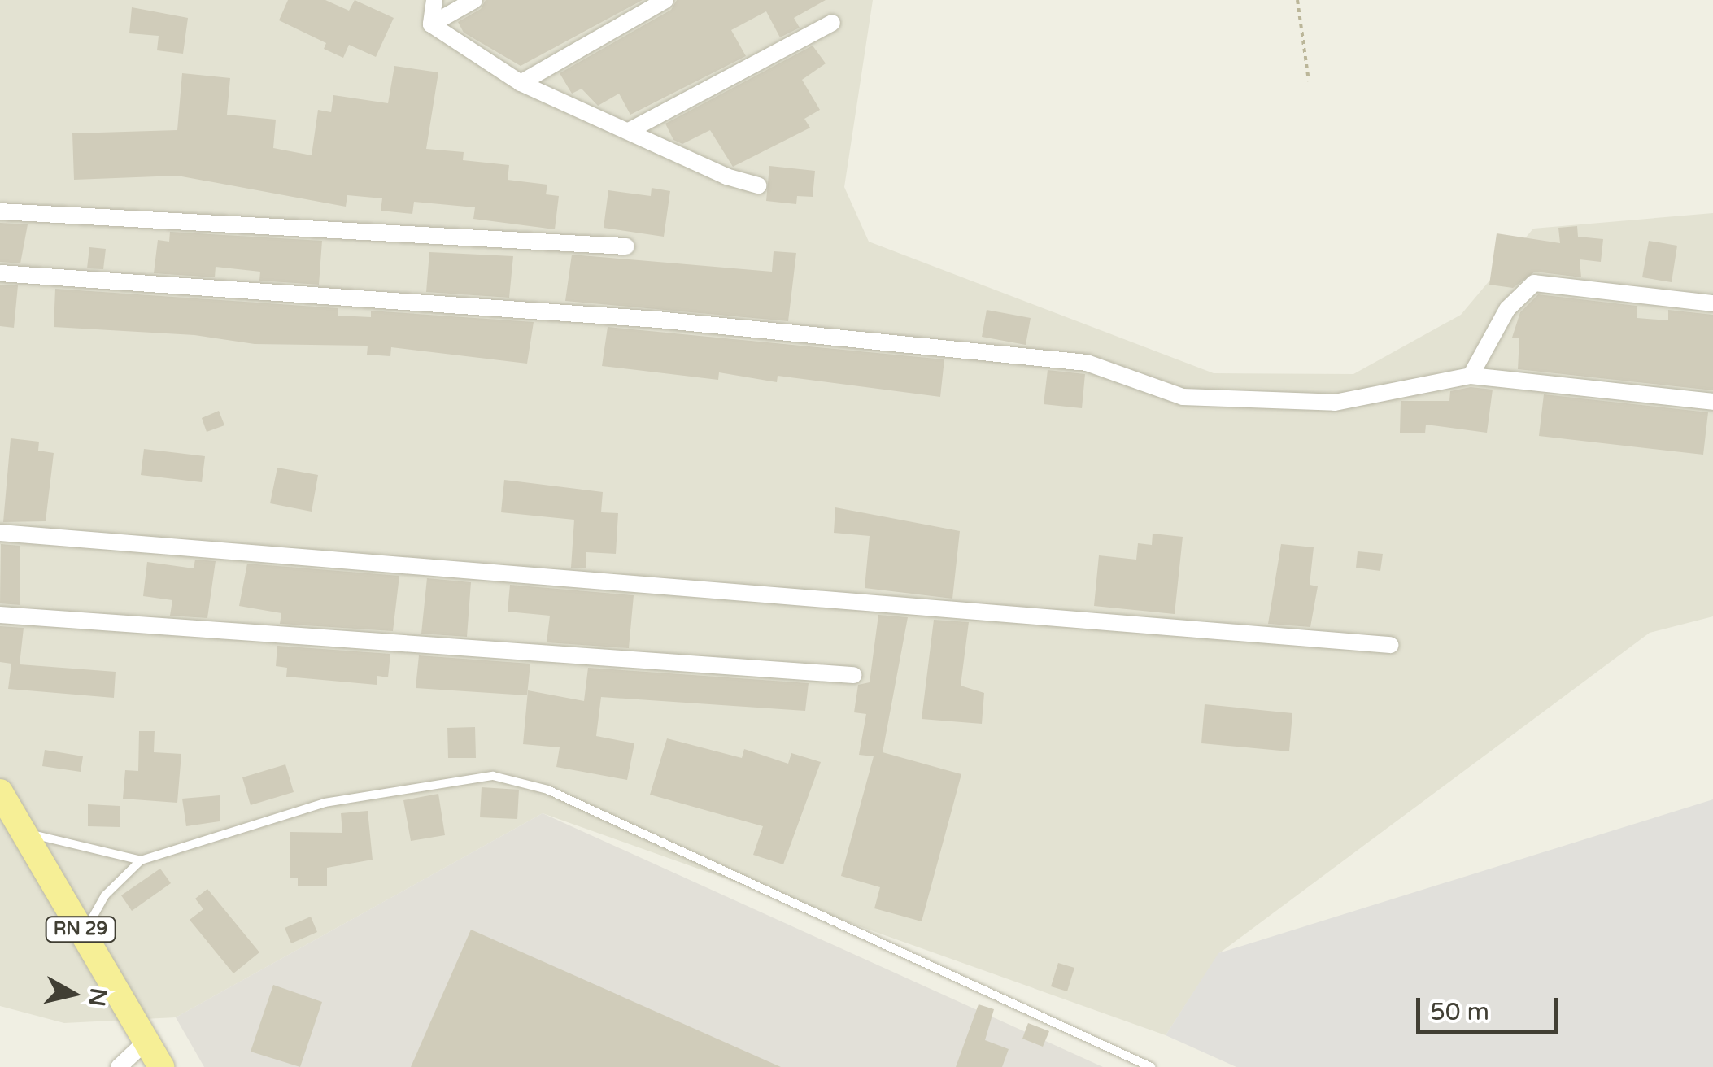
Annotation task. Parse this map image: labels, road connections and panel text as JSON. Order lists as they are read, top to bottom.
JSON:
{
  "streets": {
    "main road": ["RN 29"]
  },
  "scale_bar": "50 m",
  "north": "right"
}
